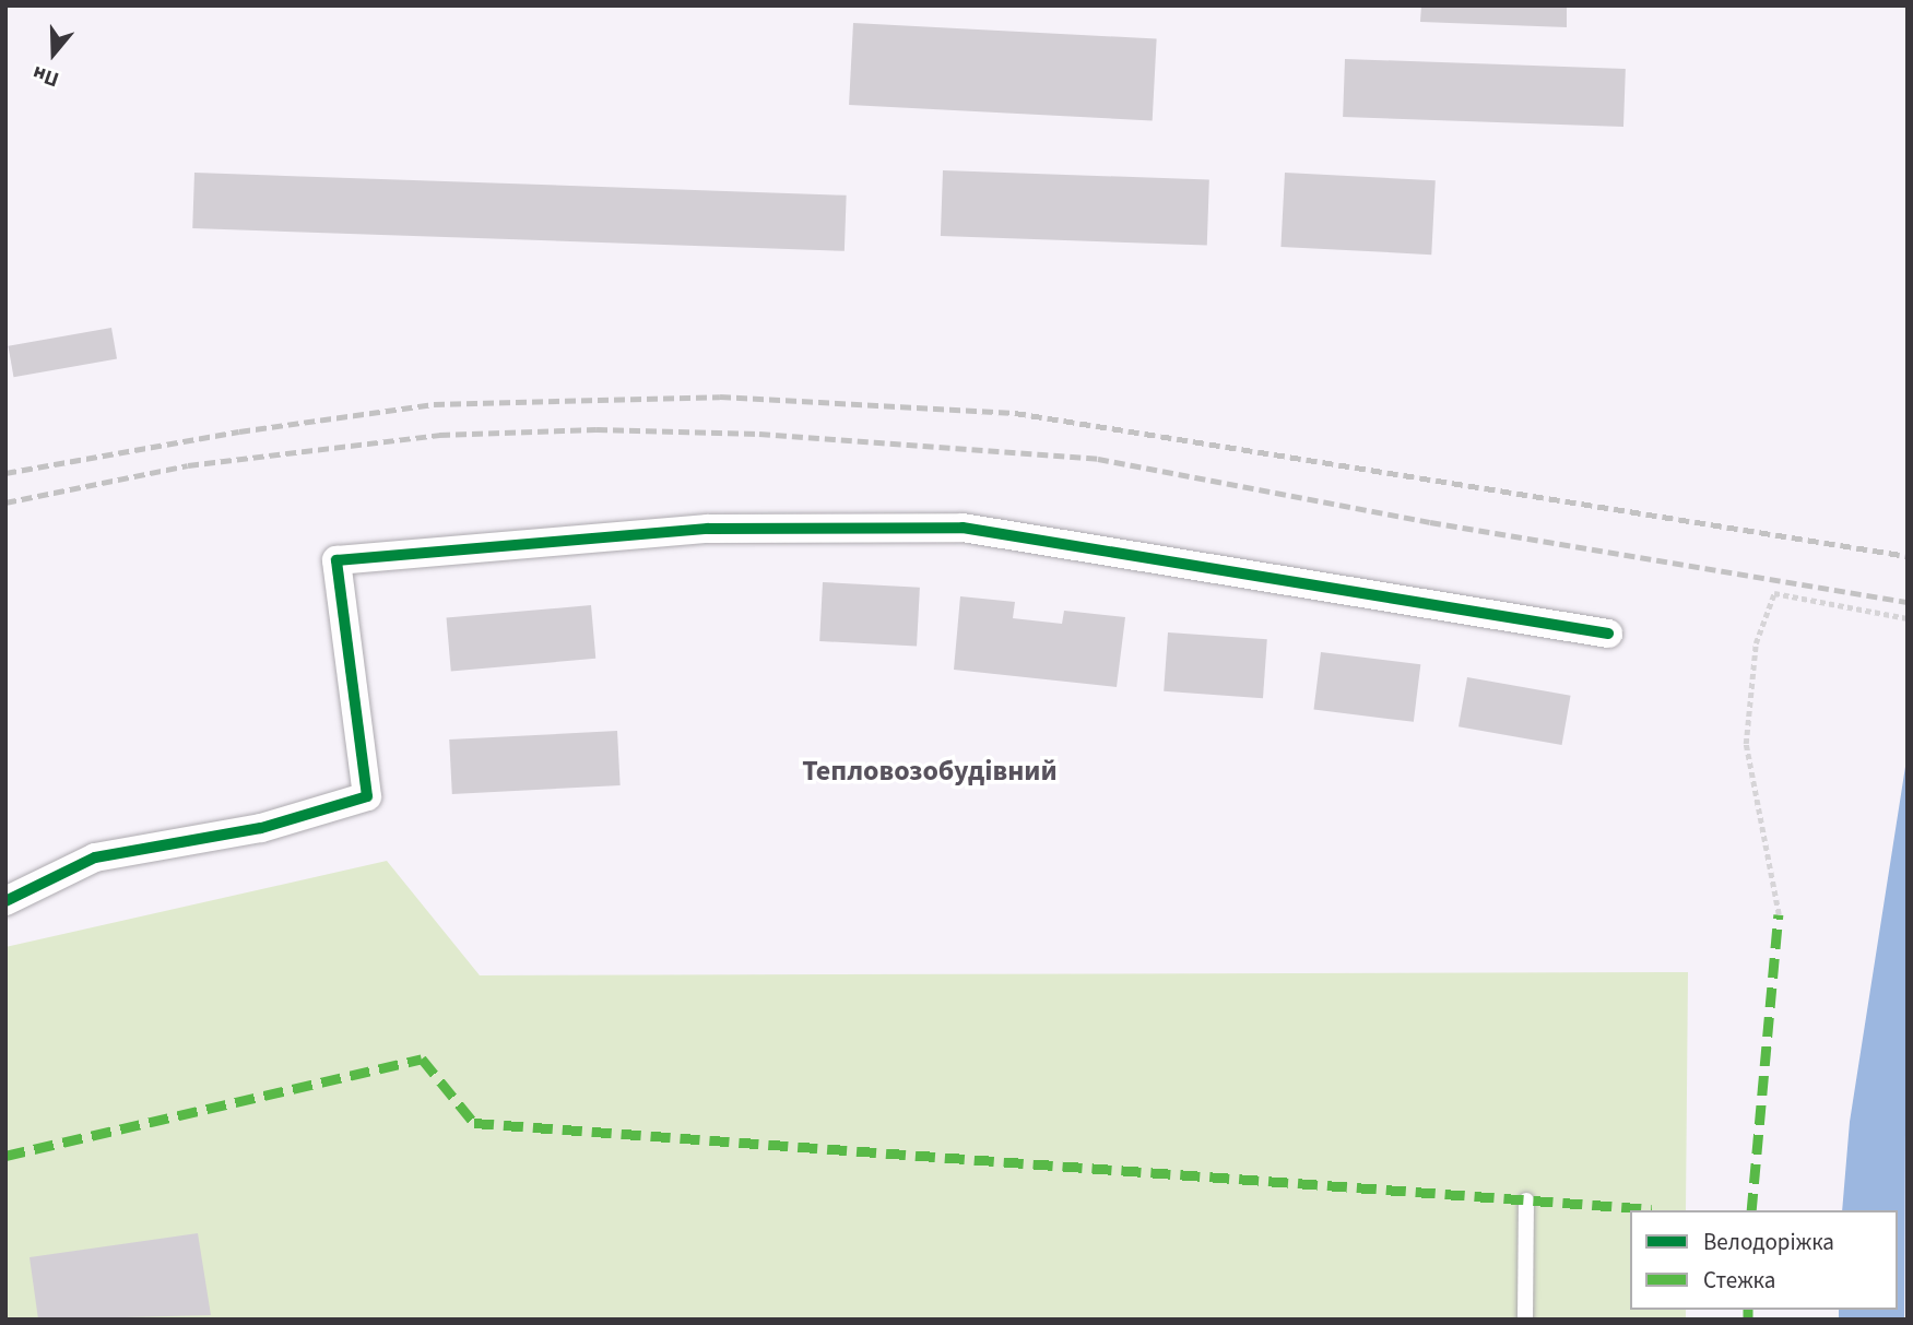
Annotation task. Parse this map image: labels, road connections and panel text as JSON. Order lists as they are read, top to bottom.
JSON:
{
  "districts": ["Тепловозобудівний"],
  "legend": ["Велодоріжка", "Стежка"],
  "north": "bottom"
}
